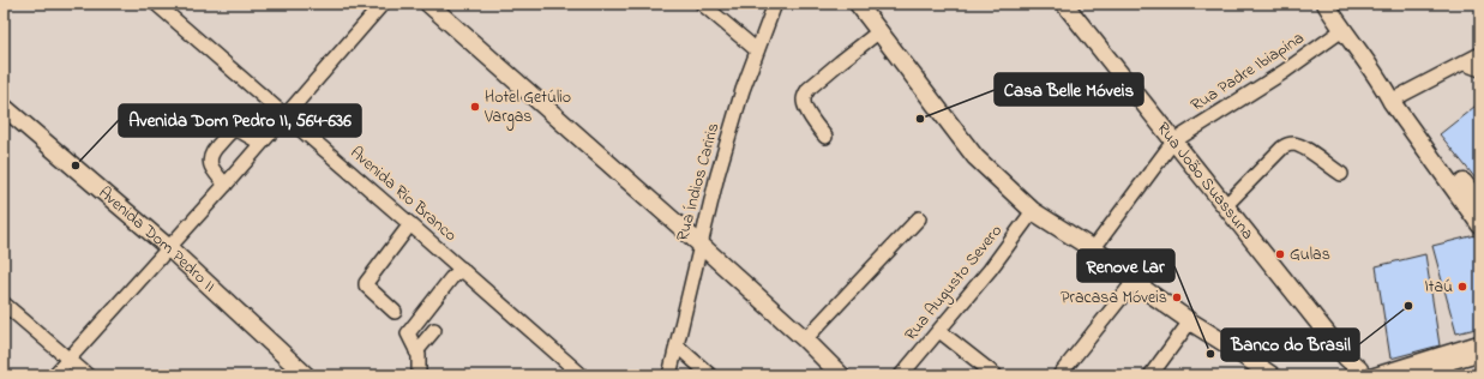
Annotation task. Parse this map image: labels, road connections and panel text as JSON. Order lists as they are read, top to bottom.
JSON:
{
  "streets": {
    "main road": ["Rua João Suassuna", "Avenida Dom Pedro II"],
    "street": [
      "Rua Padre Ibiapina",
      "Rua Índios Cariris",
      "Avenida Rio Branco",
      "Rua Augusto Severo"
    ]
  },
  "crossings": [
    ["Rua Padre Ibiapina", "Rua João Suassuna"]
  ],
  "places": [
    "Hotel Getúlio Vargas",
    "Casa Belle Móveis",
    "Avenida Dom Pedro II, 564-636",
    "Gulas",
    "Itaú",
    "Pracasa Móveis",
    "Banco do Brasil",
    "Renove Lar"
  ]
}
